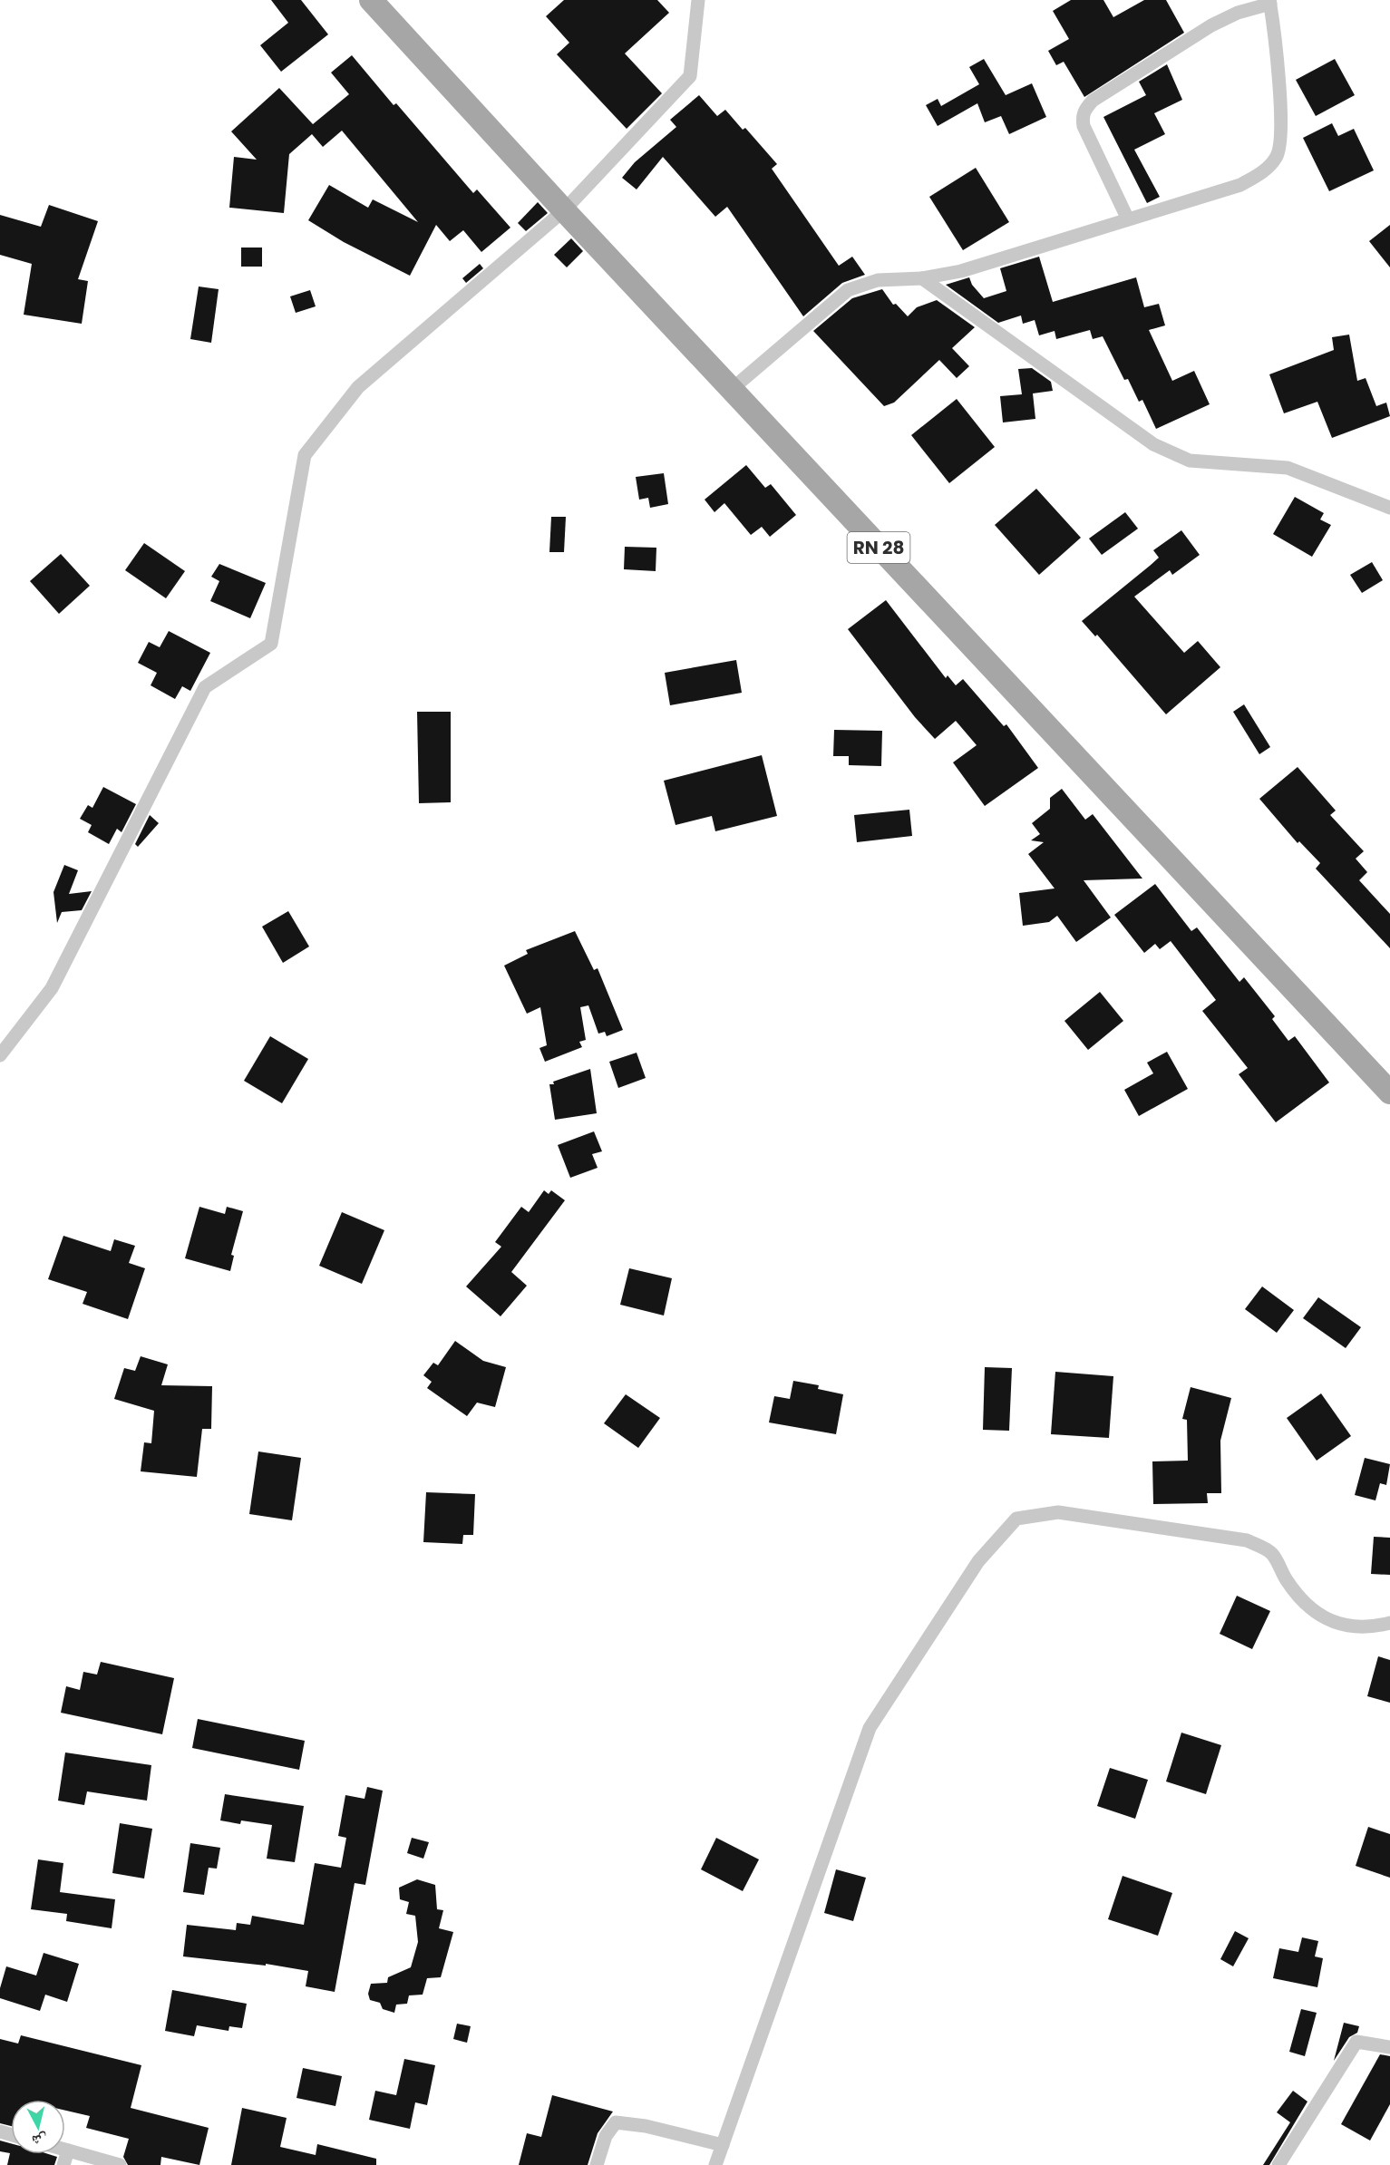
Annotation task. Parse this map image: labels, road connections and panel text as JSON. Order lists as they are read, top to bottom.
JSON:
{
  "streets": {
    "main road": ["RN 28"]
  },
  "north": "bottom"
}
